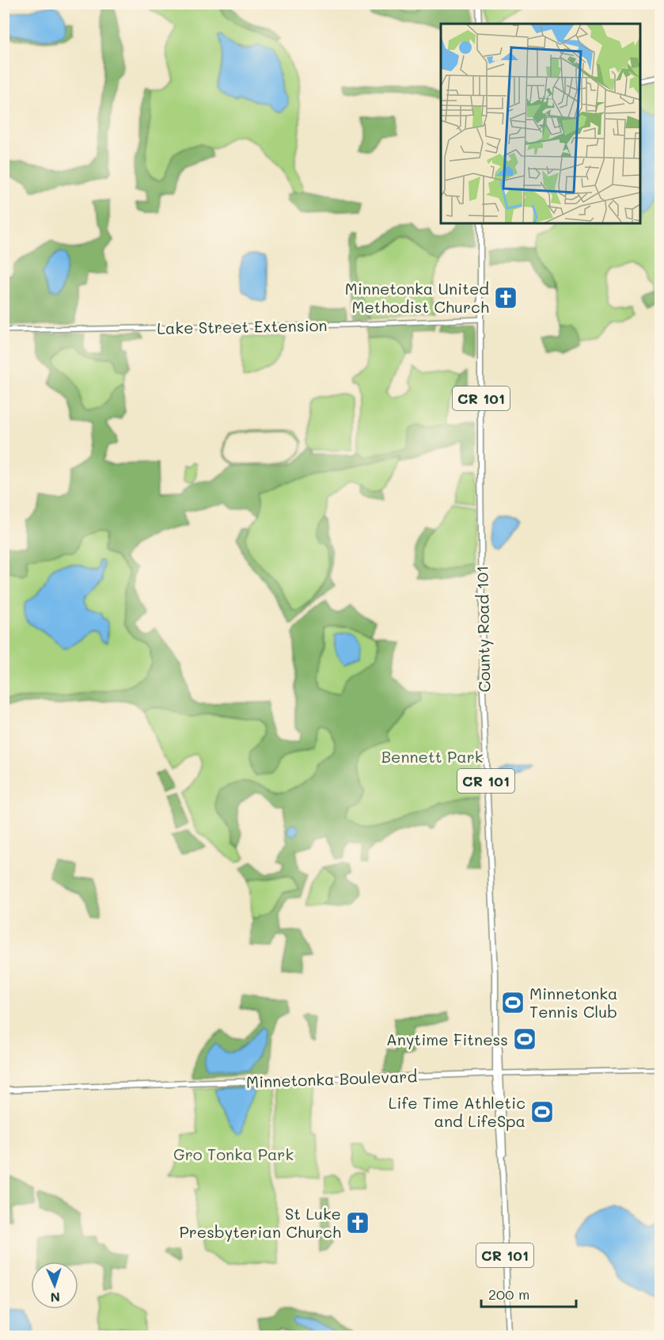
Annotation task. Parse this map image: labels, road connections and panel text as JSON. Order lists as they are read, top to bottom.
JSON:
{
  "streets": {
    "main road": ["CR 101", "County Road 101", "Minnetonka Boulevard"],
    "street": ["Lake Street Extension"]
  },
  "crossings": [
    ["Lake Street Extension", "County Road 101"],
    ["County Road 101", "Minnetonka Boulevard"]
  ],
  "parks": ["Bennett Park", "Gro Tonka Park"],
  "places": {
    "church": ["Minnetonka United Methodist Church", "St Luke Presbyterian Church"],
    "sports": ["Minnetonka Tennis Club", "Anytime Fitness", "Life Time Athletic and LifeSpa"]
  },
  "scale_bar": "200 m",
  "north": "bottom"
}
